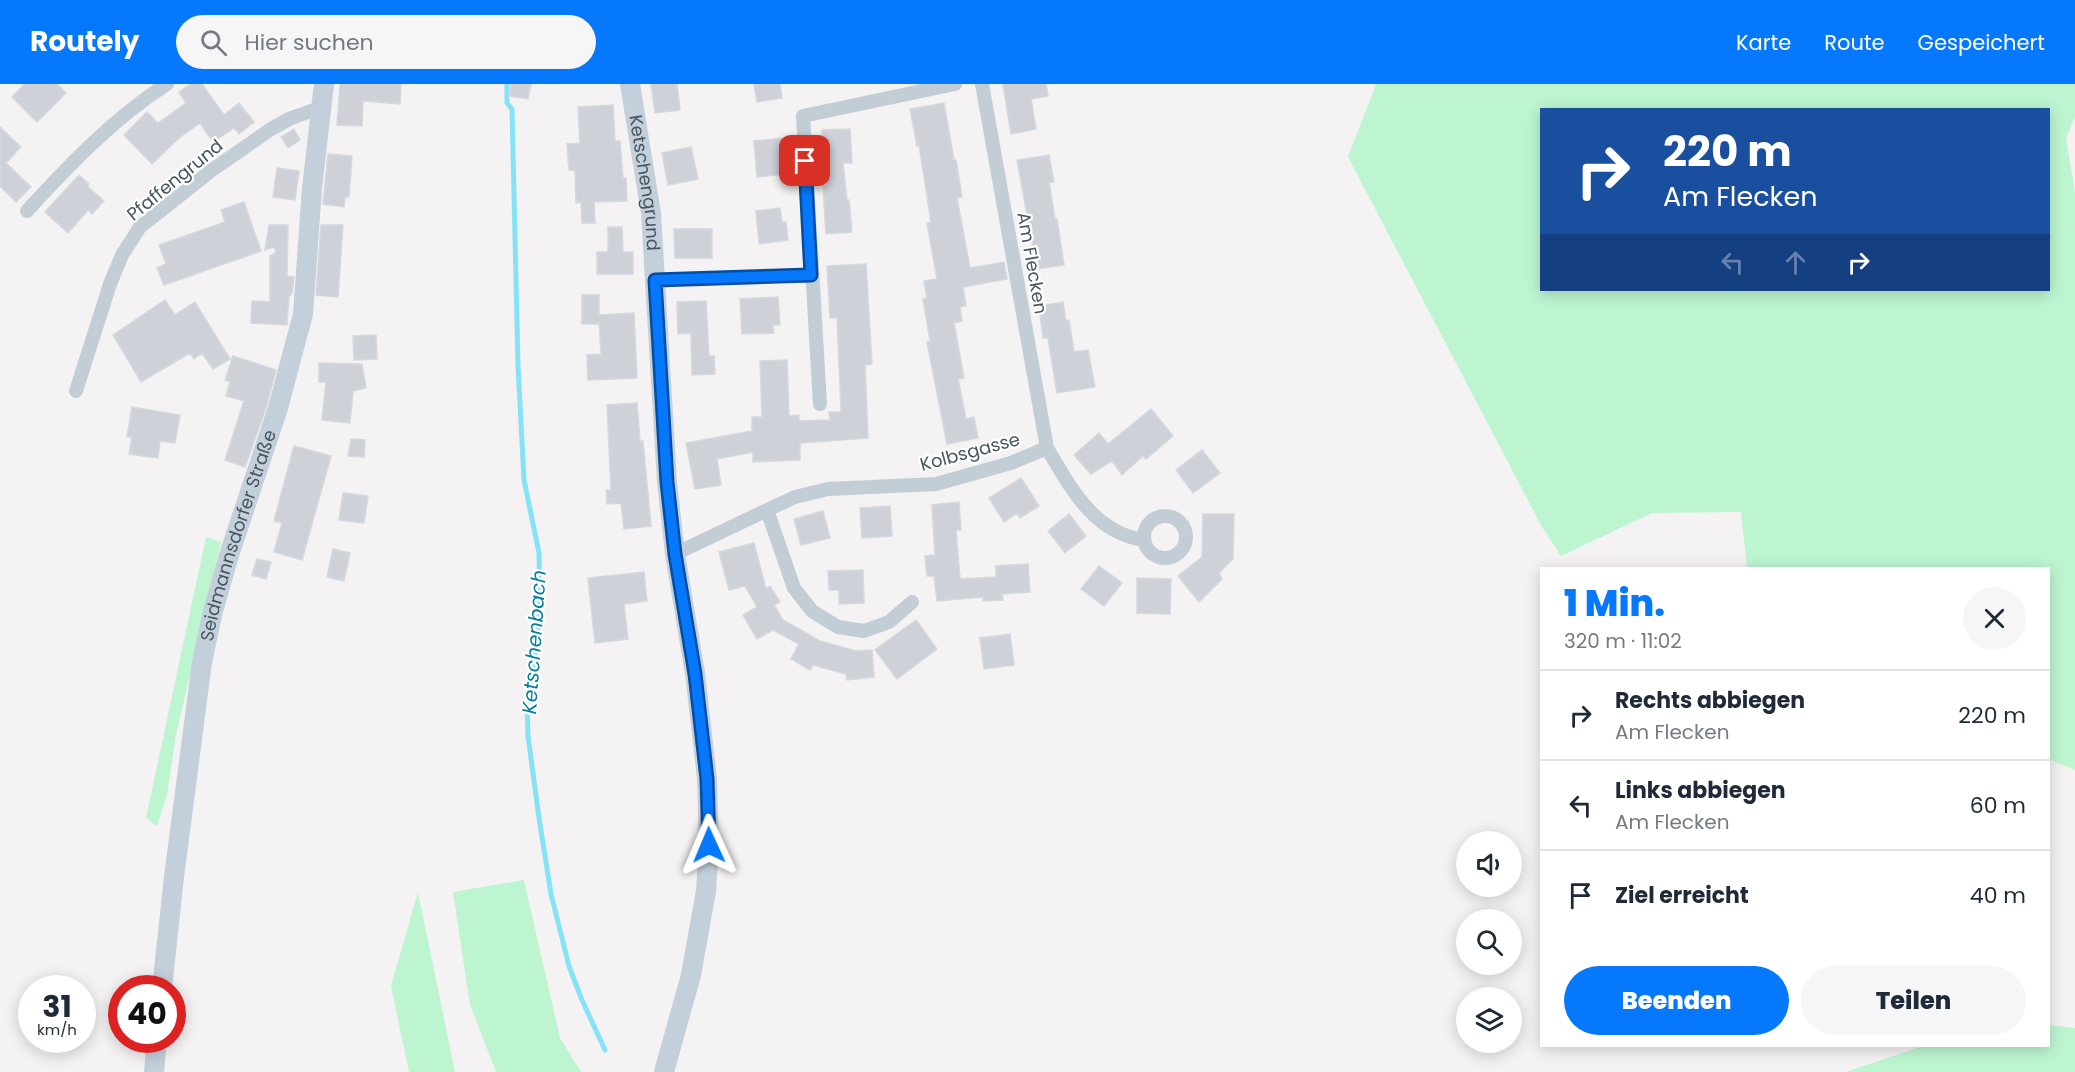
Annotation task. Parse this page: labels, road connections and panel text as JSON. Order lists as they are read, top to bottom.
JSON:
{
  "streets": {
    "street": [
      "Pfaffengrund",
      "Ketschengrund",
      "Am Flecken",
      "Kolbsgasse",
      "Seidmannsdorfer Straße"
    ]
  },
  "crossings": [
    ["Pfaffengrund", "Seidmannsdorfer Straße"],
    ["Ketschengrund", "Kolbsgasse"],
    ["Am Flecken", "Kolbsgasse"]
  ],
  "water": ["Ketschenbach"],
  "page": {
    "header": "Routely",
    "search": "Hier suchen",
    "nav": ["Karte", "Route", "Gespeichert"],
    "turn": ["220 m", "Am Flecken"],
    "heading": ["1 Min.", "320 m · 11:02"],
    "list": [
      {
        "name": "Rechts abbiegen",
        "note": "Am Flecken",
        "value": "220 m"
      },
      {
        "name": "Links abbiegen",
        "note": "Am Flecken",
        "value": "60 m"
      },
      {
        "name": "Ziel erreicht",
        "value": "40 m"
      }
    ],
    "buttons": ["Beenden", "Teilen"],
    "speed": "31 km/h",
    "limit": "40"
  }
}
